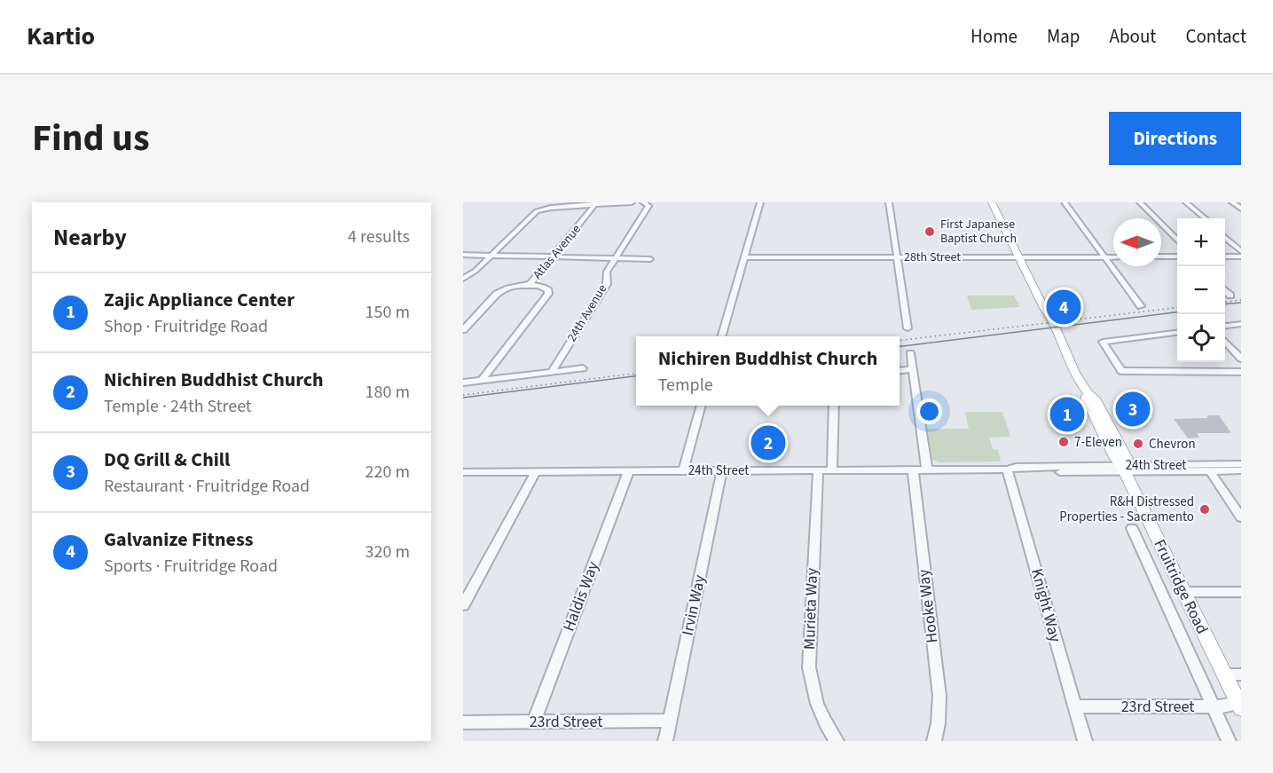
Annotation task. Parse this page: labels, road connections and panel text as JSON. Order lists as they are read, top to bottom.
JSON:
{
  "streets": {
    "main road": ["Fruitridge Road"],
    "street": [
      "Atlas Avenue",
      "28th Street",
      "24th Avenue",
      "24th Street",
      "Haldis Way",
      "Irvin Way",
      "Knight Way",
      "Hooke Way",
      "Murieta Way",
      "23rd Street"
    ]
  },
  "crossings": [
    ["28th Street", "Fruitridge Road"],
    ["24th Street", "Fruitridge Road"],
    ["24th Street", "Haldis Way"],
    ["24th Street", "Irvin Way"],
    ["24th Street", "Knight Way"],
    ["24th Street", "Hooke Way"],
    ["24th Street", "Murieta Way"],
    ["Fruitridge Road", "23rd Street"],
    ["Haldis Way", "23rd Street"],
    ["Irvin Way", "23rd Street"],
    ["Knight Way", "23rd Street"]
  ],
  "places": [
    "First Japanese Baptist Church",
    "7-Eleven",
    "Chevron",
    "R&H Distressed Properties - Sacramento"
  ],
  "north": "left",
  "page": {
    "header": "Kartio",
    "nav": [
      "Home",
      "Map",
      "About",
      "Contact"
    ],
    "title": "Find us",
    "buttons": "Directions",
    "heading": ["Nearby", "4 results"],
    "map_buttons": ["+", "−"],
    "list": [
      {
        "mark": "1",
        "name": "Zajic Appliance Center",
        "note": "Shop · Fruitridge Road",
        "value": "150 m"
      },
      {
        "mark": "2",
        "name": "Nichiren Buddhist Church",
        "note": "Temple · 24th Street",
        "value": "180 m"
      },
      {
        "mark": "3",
        "name": "DQ Grill & Chill",
        "note": "Restaurant · Fruitridge Road",
        "value": "220 m"
      },
      {
        "mark": "4",
        "name": "Galvanize Fitness",
        "note": "Sports · Fruitridge Road",
        "value": "320 m"
      }
    ],
    "pins": [
      "4",
      "3",
      "1",
      "2"
    ],
    "popup": ["Nichiren Buddhist Church", "Temple"]
  }
}
